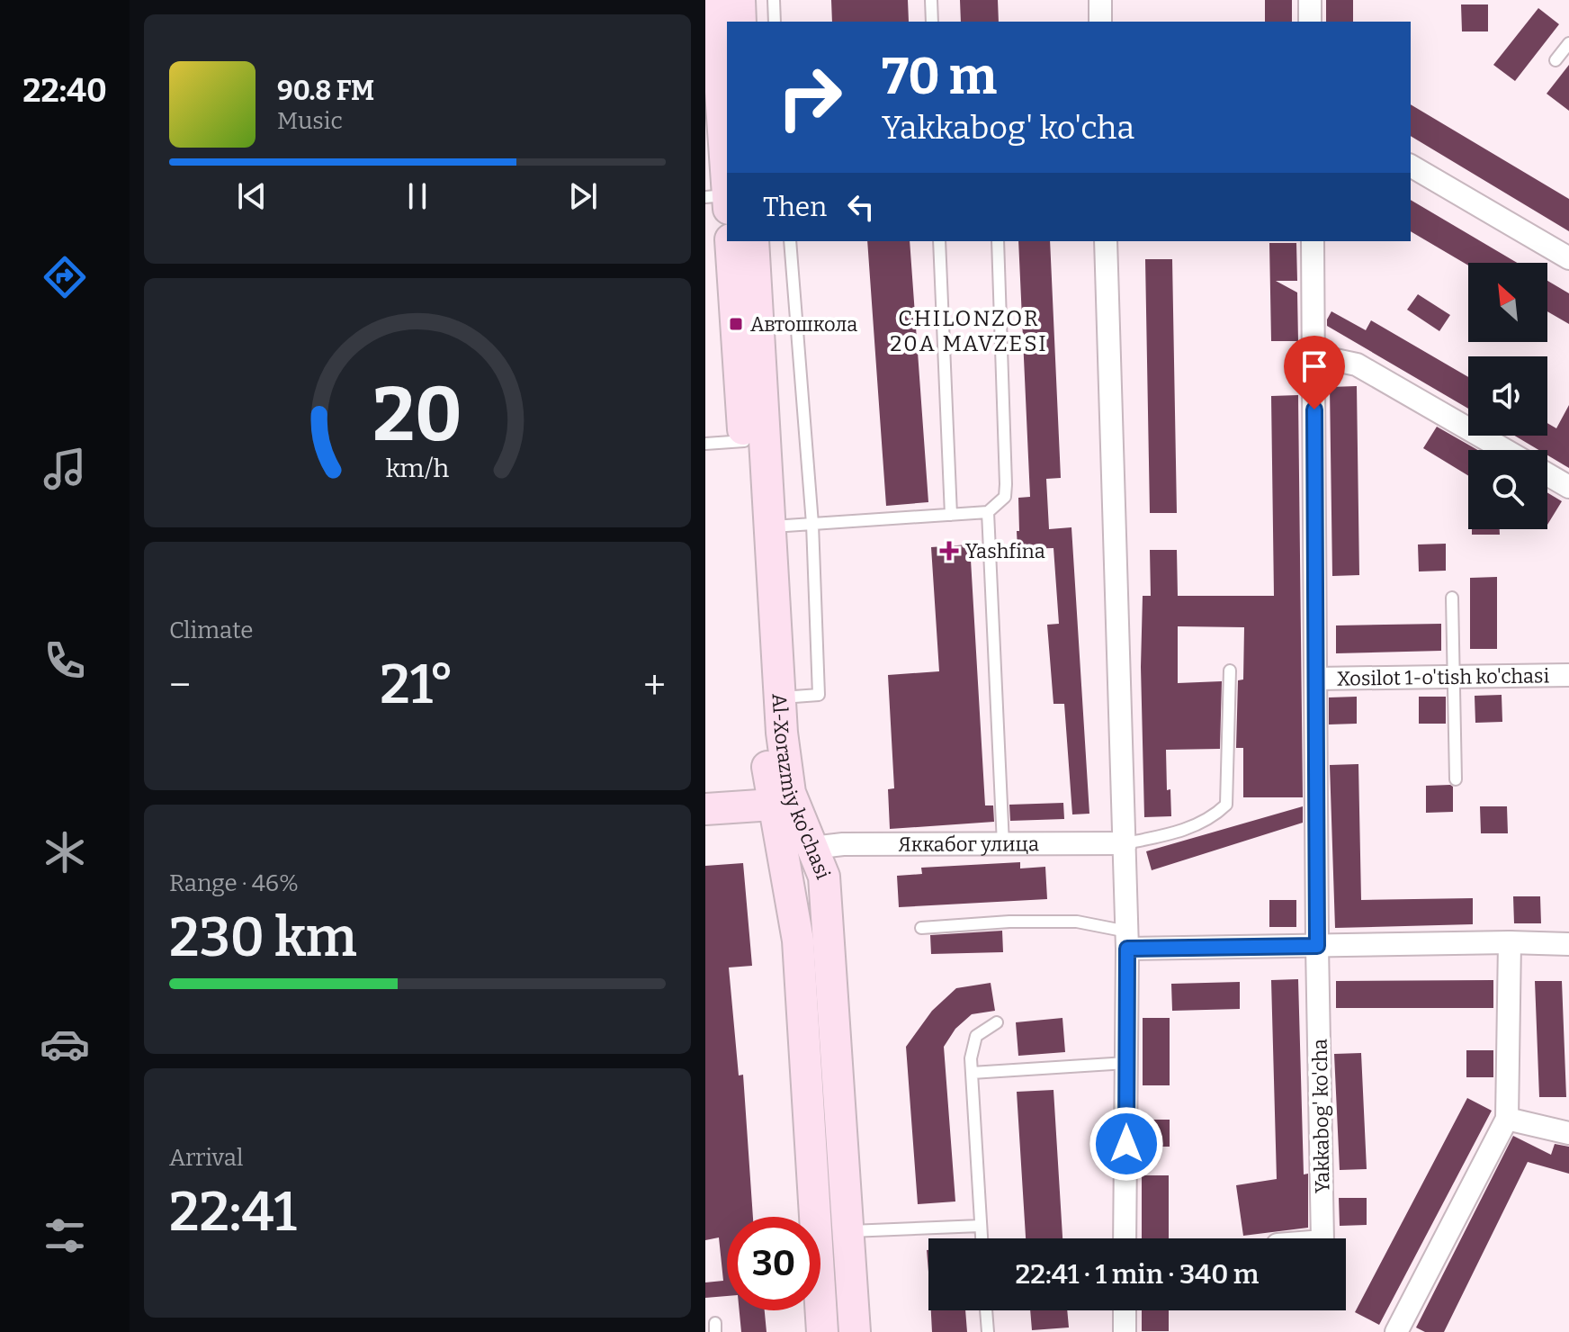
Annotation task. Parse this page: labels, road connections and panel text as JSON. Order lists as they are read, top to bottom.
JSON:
{
  "streets": {
    "main road": ["Al-Xorazmiy ko'chasi"],
    "street": ["Xosilot 1-o'tish ko'chasi", "Яккабог улица", "Yakkabog' ko'cha"]
  },
  "crossings": [
    ["Xosilot 1-o'tish ko'chasi", "Yakkabog' ko'cha"],
    ["Al-Xorazmiy ko'chasi", "Яккабог улица"]
  ],
  "districts": ["CHILONZOR 20A MAVZESI"],
  "places": {
    "transit": ["Автошкола"],
    "health": ["Yashfina"]
  },
  "north": "top left",
  "page": {
    "tabs": "22:40",
    "turn": ["70 m", "Yakkabog' ko'cha"],
    "song": ["90.8 FM", "Music"],
    "then": "Then",
    "tile": [
      "Climate",
      ["Range · 46%", "230 km"],
      ["Arrival", "22:41"]
    ],
    "heat": ["−", "21°", "+"],
    "limit": "30",
    "trip": "22:41 · 1 min · 340 m",
    "gauge": ["20", "km/h"]
  }
}
